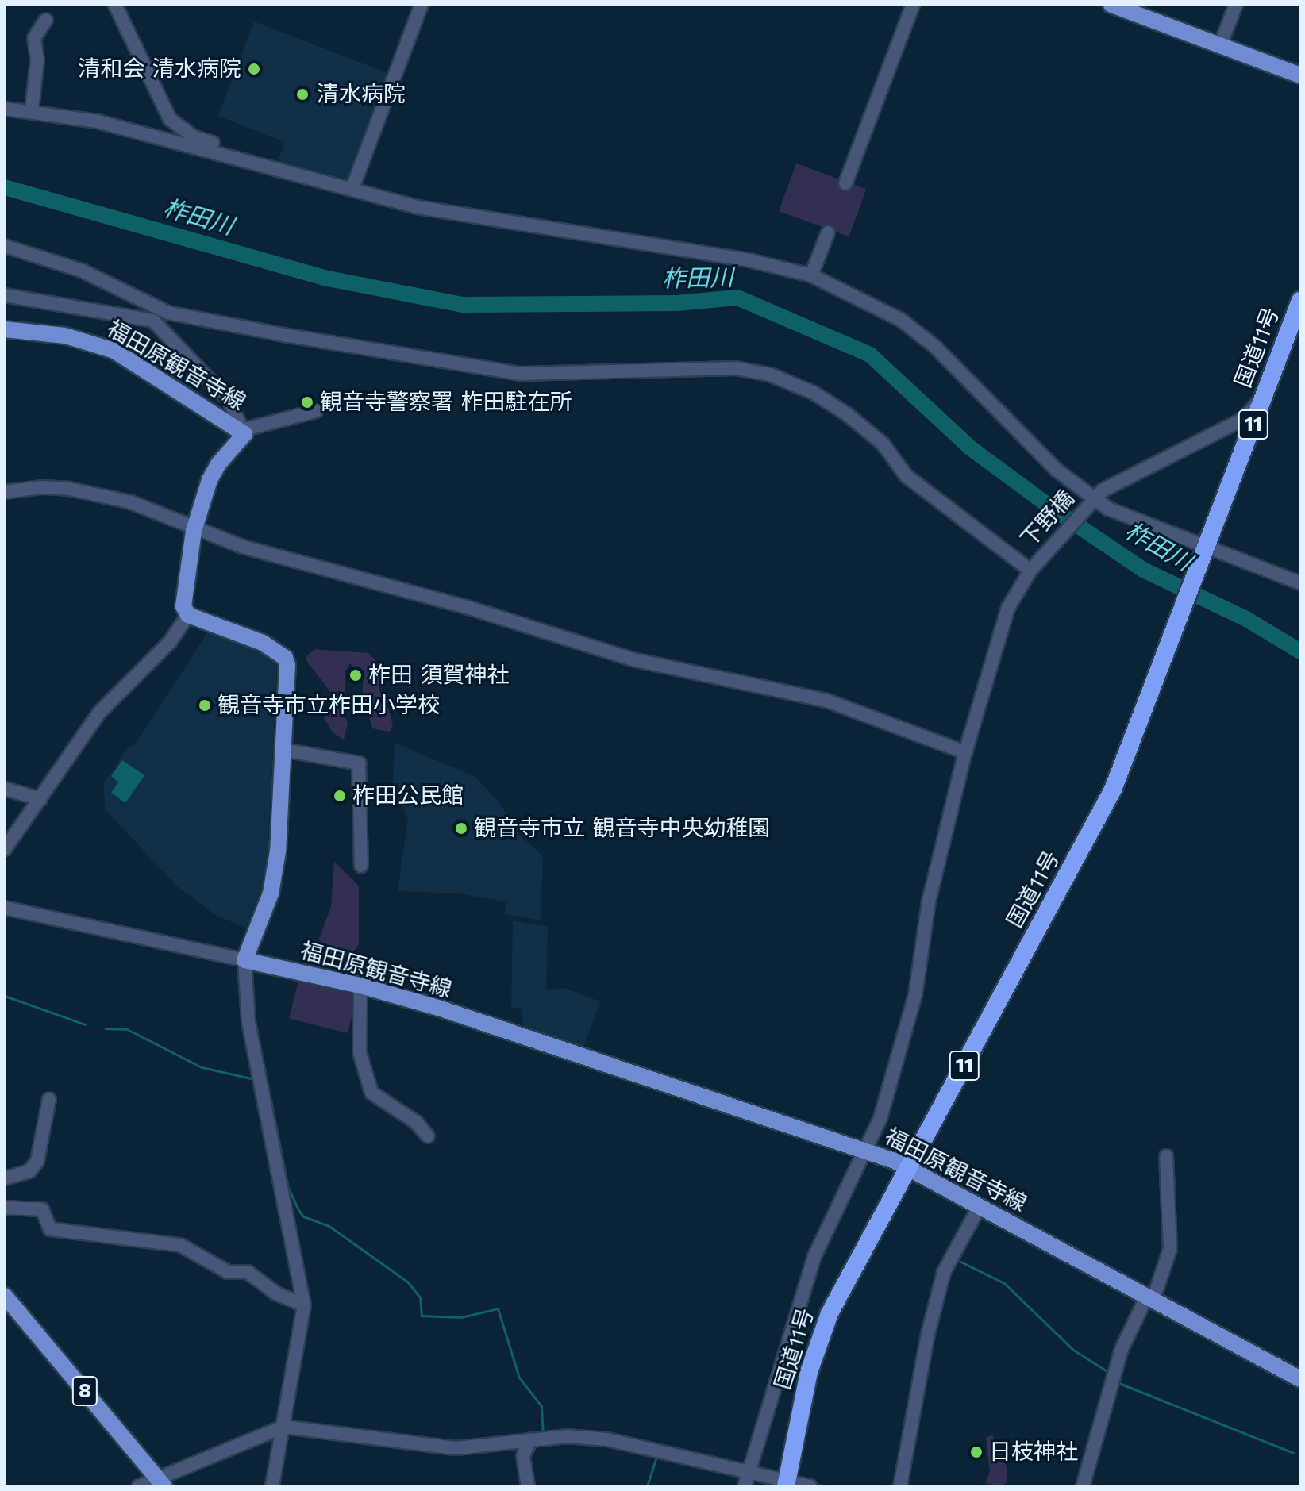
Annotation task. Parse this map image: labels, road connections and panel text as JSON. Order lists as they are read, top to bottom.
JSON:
{
  "streets": {
    "highway": ["国道11号", "11"],
    "main road": ["福田原観音寺線", "8"],
    "street": ["下野橋"]
  },
  "crossings": [
    ["国道11号", "福田原観音寺線"],
    ["福田原観音寺線", "下野橋"]
  ],
  "water": ["柞田川"],
  "places": [
    "清和会 清水病院",
    "清水病院",
    "観音寺警察署 柞田駐在所",
    "柞田 須賀神社",
    "観音寺市立柞田小学校",
    "柞田公民館",
    "観音寺市立 観音寺中央幼稚園",
    "日枝神社"
  ]
}
